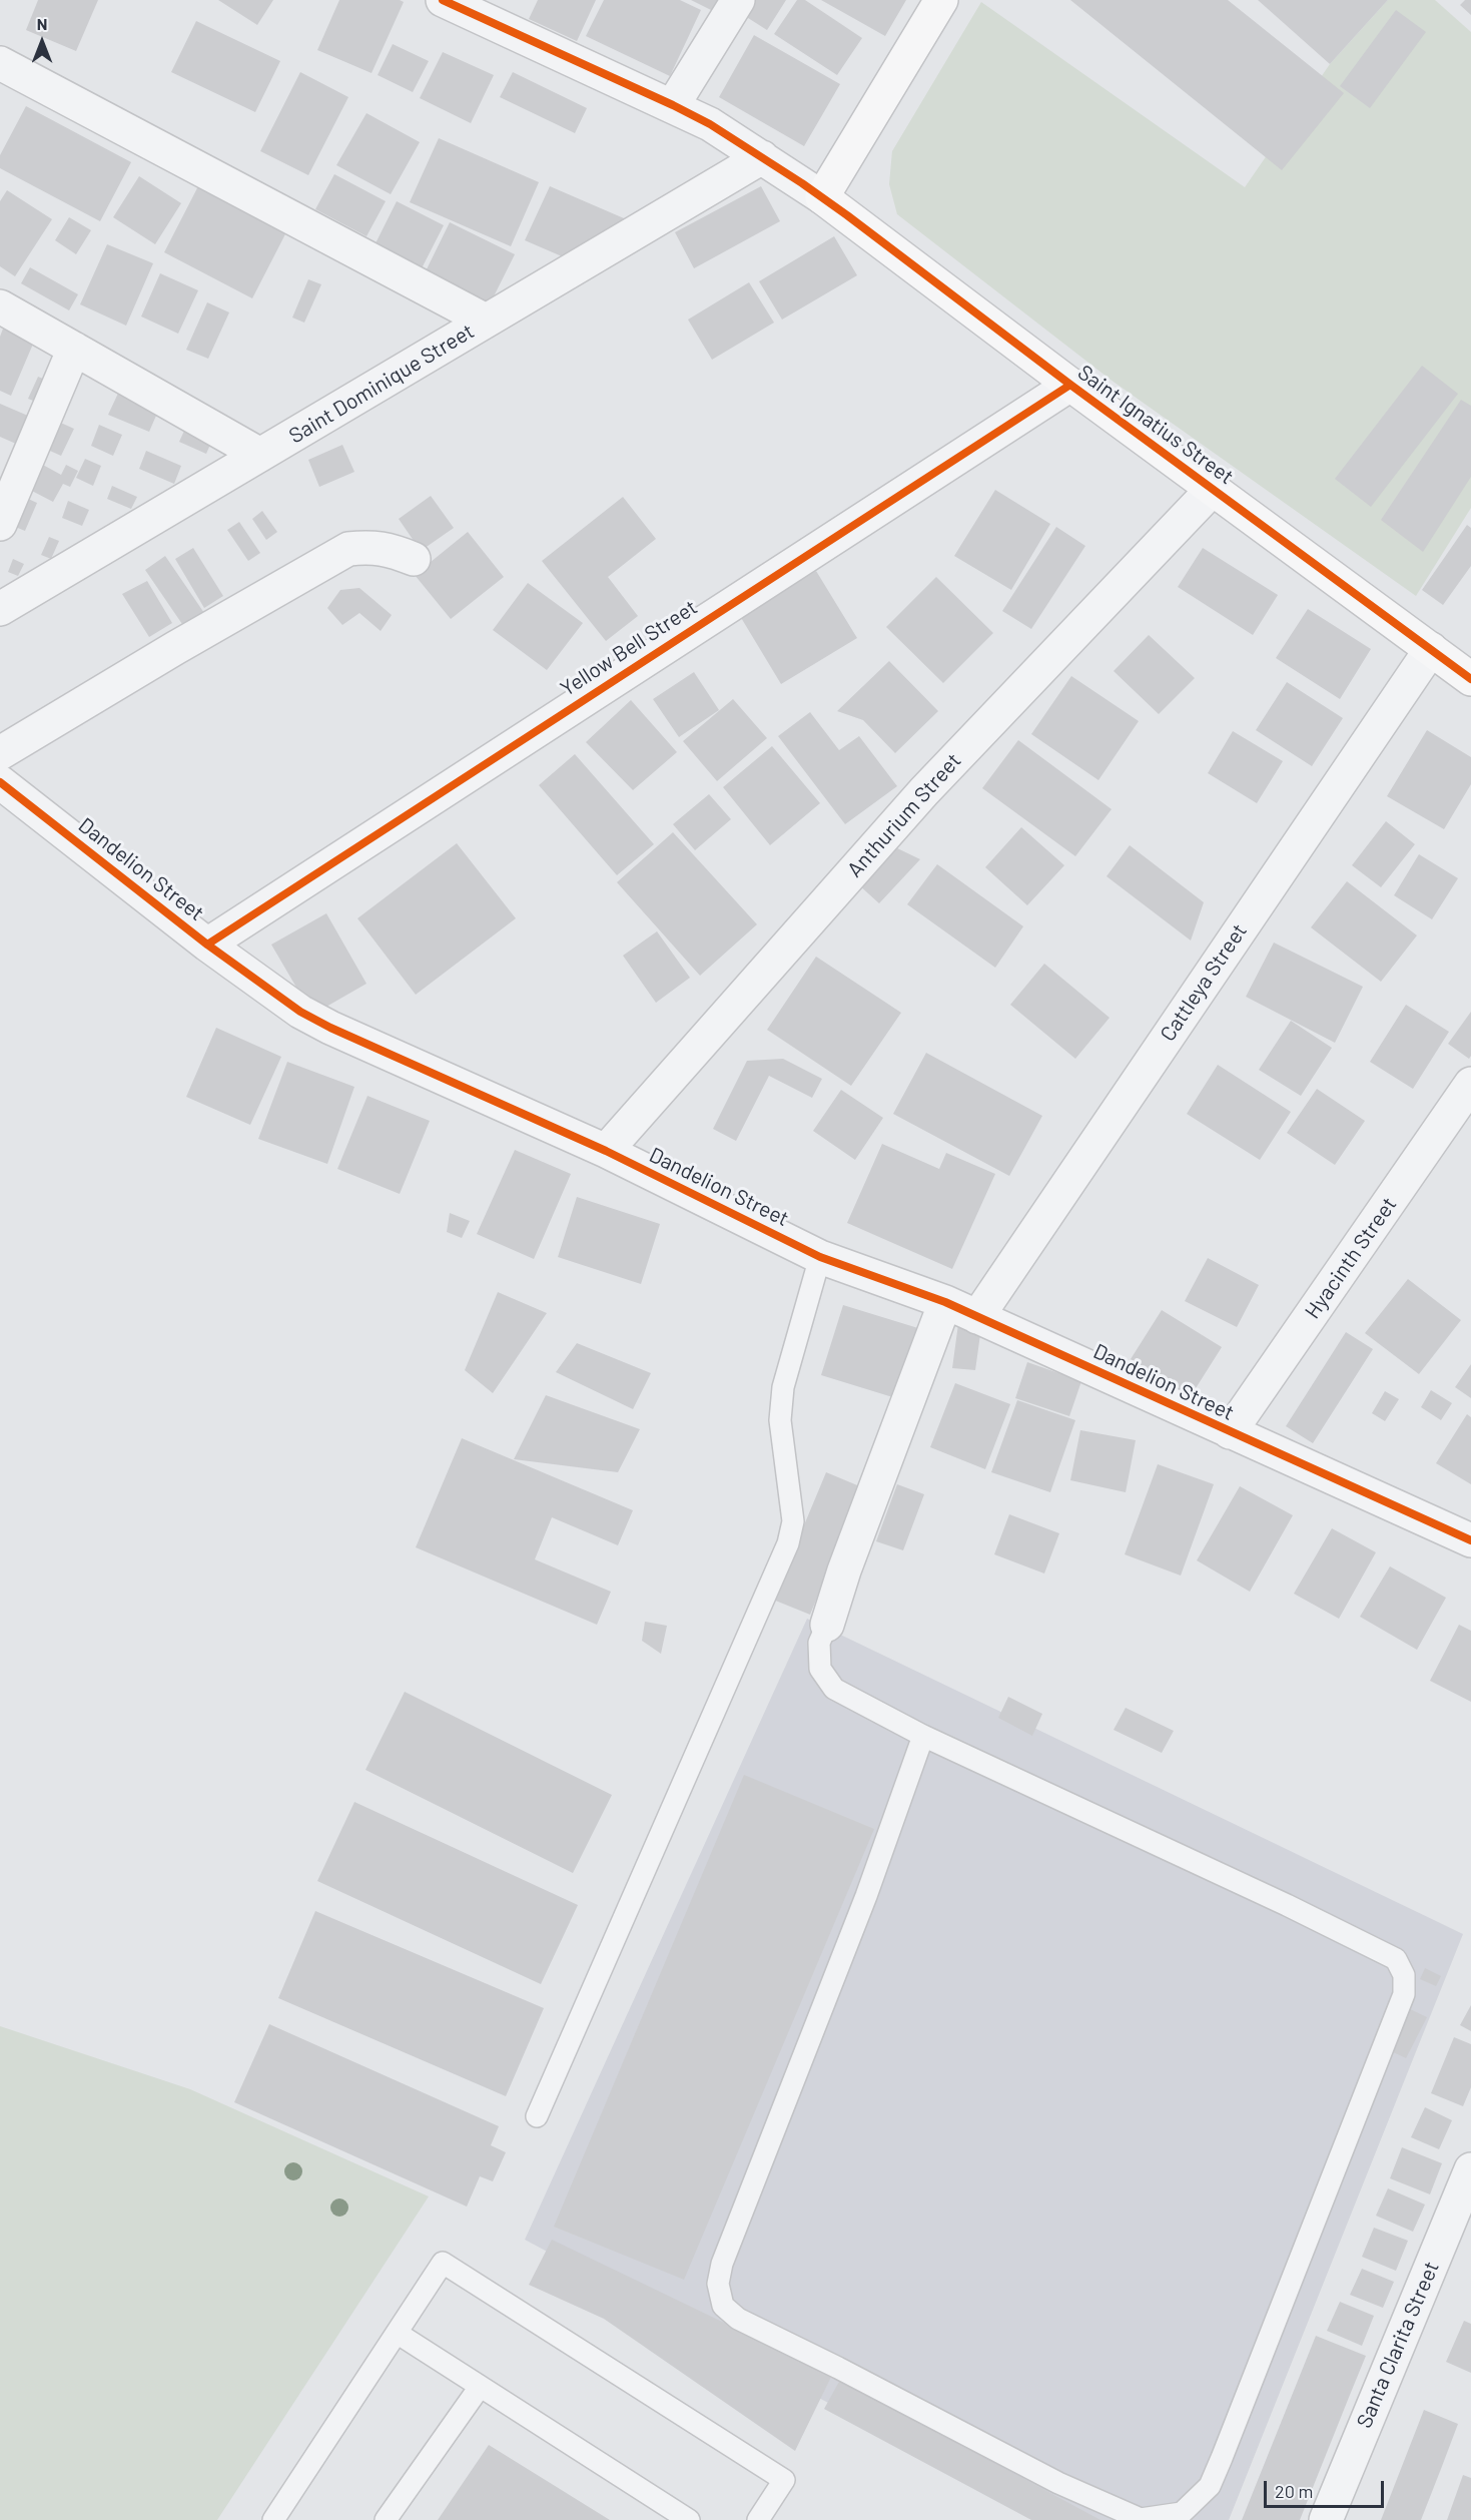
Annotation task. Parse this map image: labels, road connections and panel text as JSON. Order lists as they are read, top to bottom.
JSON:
{
  "streets": {
    "street": [
      "Saint Dominique Street",
      "Saint Ignatius Street",
      "Yellow Bell Street",
      "Anthurium Street",
      "Dandelion Street",
      "Cattleya Street",
      "Hyacinth Street",
      "Santa Clarita Street"
    ]
  },
  "crossings": [
    ["Saint Ignatius Street", "Yellow Bell Street"],
    ["Saint Ignatius Street", "Anthurium Street"],
    ["Saint Ignatius Street", "Cattleya Street"],
    ["Yellow Bell Street", "Dandelion Street"],
    ["Anthurium Street", "Dandelion Street"],
    ["Dandelion Street", "Cattleya Street"],
    ["Dandelion Street", "Hyacinth Street"]
  ],
  "scale_bar": "20 m",
  "north": "top"
}
